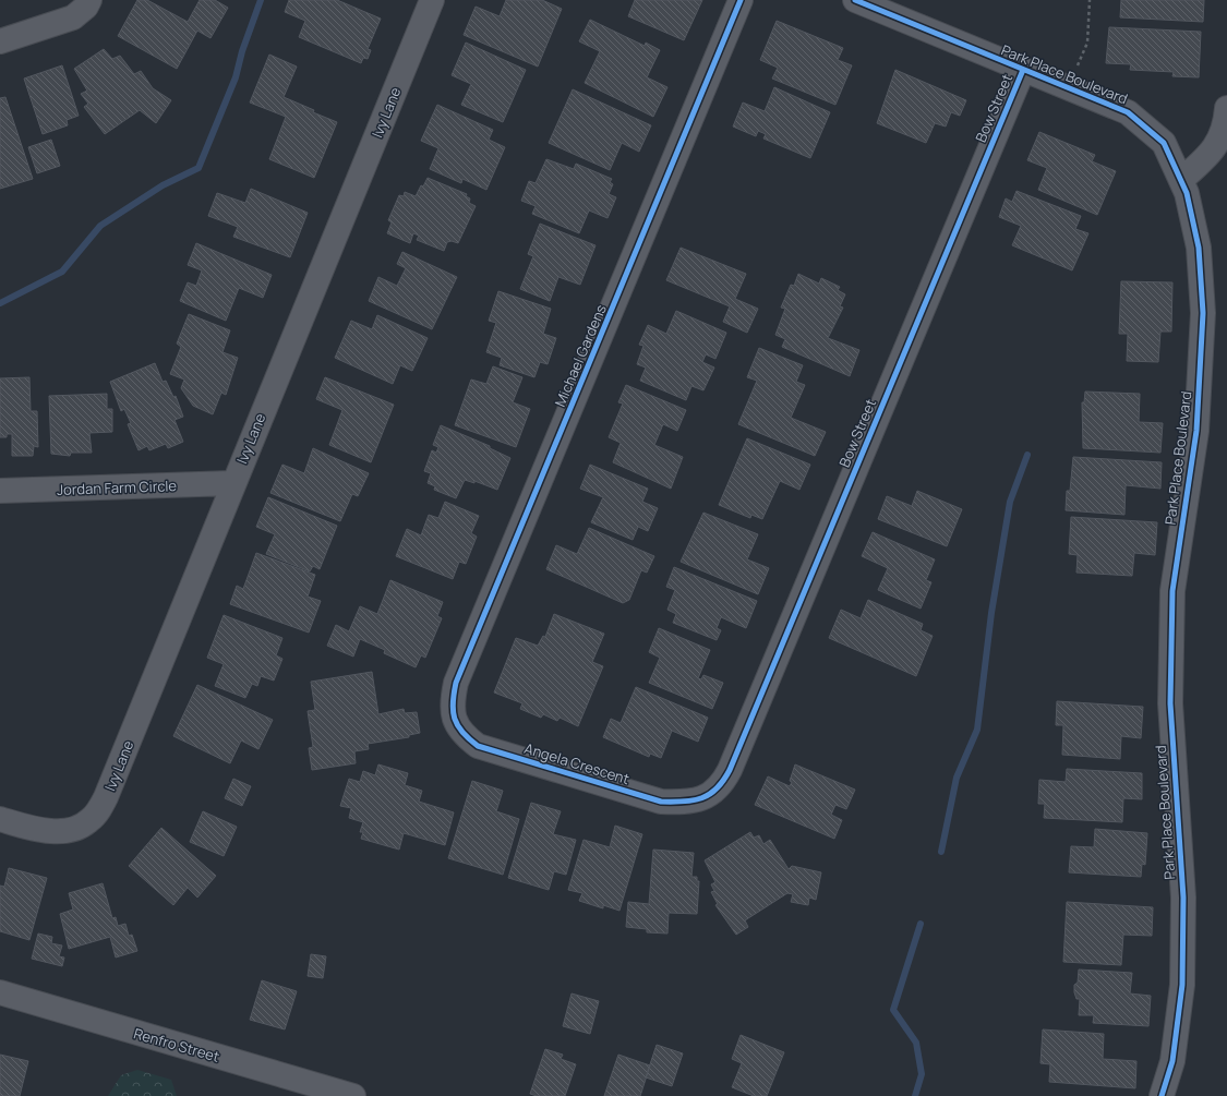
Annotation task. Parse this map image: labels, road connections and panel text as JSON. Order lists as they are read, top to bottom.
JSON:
{
  "streets": {
    "street": [
      "Park Place Boulevard",
      "Bow Street",
      "Ivy Lane",
      "Michael Gardens",
      "Jordan Farm Circle",
      "Angela Crescent",
      "Renfro Street"
    ]
  },
  "crossings": [
    ["Park Place Boulevard", "Bow Street"],
    ["Bow Street", "Angela Crescent"],
    ["Ivy Lane", "Jordan Farm Circle"],
    ["Michael Gardens", "Angela Crescent"]
  ]
}
